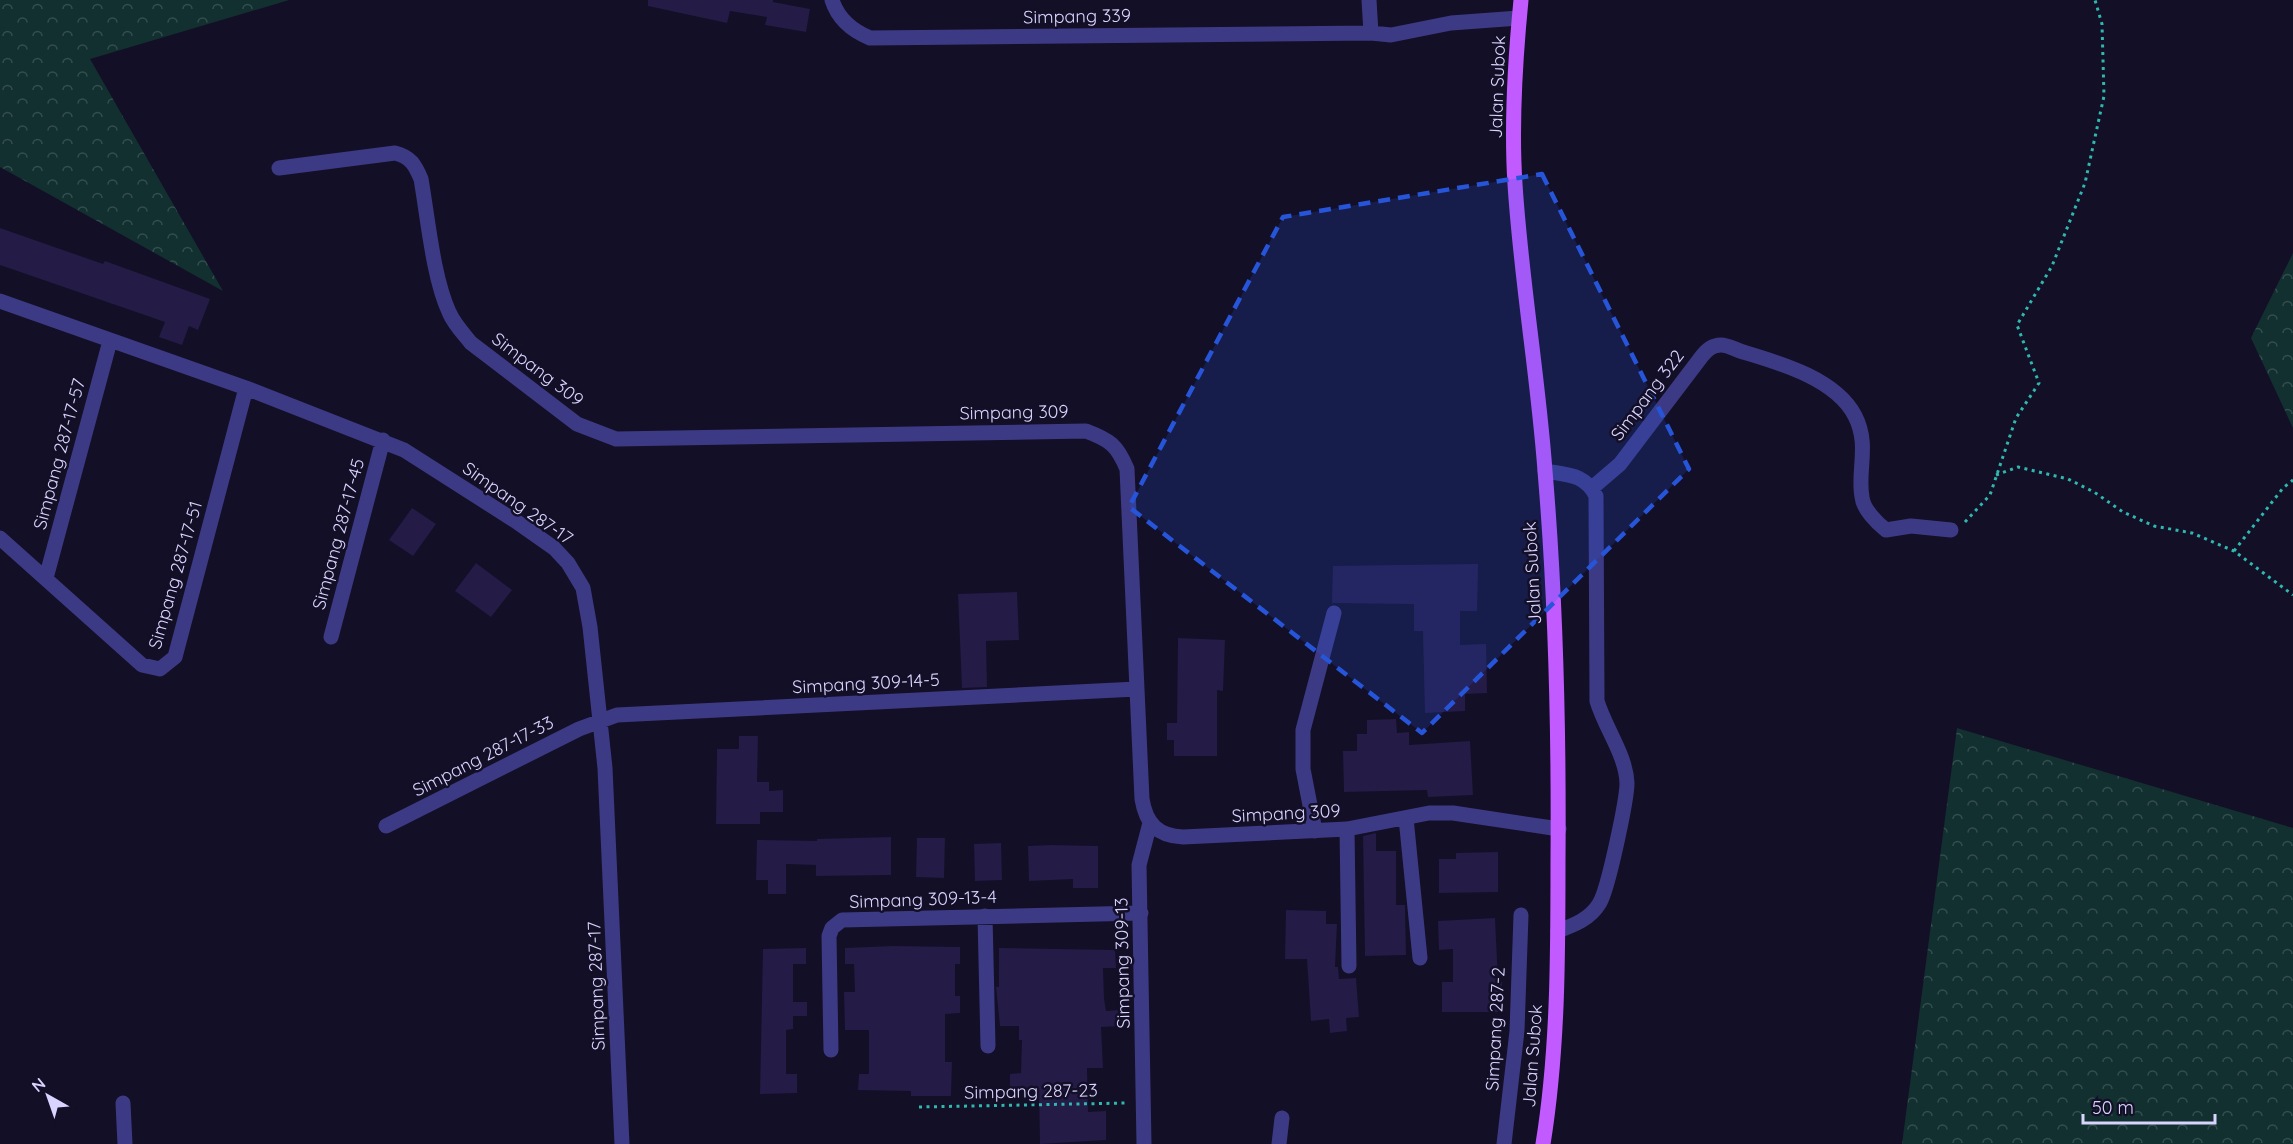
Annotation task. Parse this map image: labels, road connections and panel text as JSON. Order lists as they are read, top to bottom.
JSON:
{
  "streets": {
    "main road": ["Jalan Subok"],
    "street": [
      "Simpang 339",
      "Simpang 309",
      "Simpang 322",
      "Simpang 287-17-57",
      "Simpang 287-17",
      "Simpang 287-17-45",
      "Simpang 287-17-51",
      "Simpang 309-14-5",
      "Simpang 287-17-33",
      "Simpang 309-13-4",
      "Simpang 309-13",
      "Simpang 287-2"
    ],
    "path": ["Simpang 287-23"]
  },
  "crossings": [
    ["Simpang 339", "Jalan Subok"],
    ["Jalan Subok", "Simpang 309"],
    ["Simpang 309", "Simpang 309-14-5"],
    ["Simpang 309", "Simpang 309-13"],
    ["Simpang 287-17-57", "Simpang 287-17"],
    ["Simpang 287-17-57", "Simpang 287-17-51"],
    ["Simpang 287-17", "Simpang 287-17-45"],
    ["Simpang 287-17", "Simpang 287-17-51"],
    ["Simpang 287-17", "Simpang 309-14-5"],
    ["Simpang 287-17", "Simpang 287-17-33"],
    ["Simpang 309-14-5", "Simpang 287-17-33"],
    ["Simpang 309-13-4", "Simpang 309-13"],
    ["Simpang 309-13", "Simpang 287-23"]
  ],
  "scale_bar": "50 m",
  "north": "top left"
}
